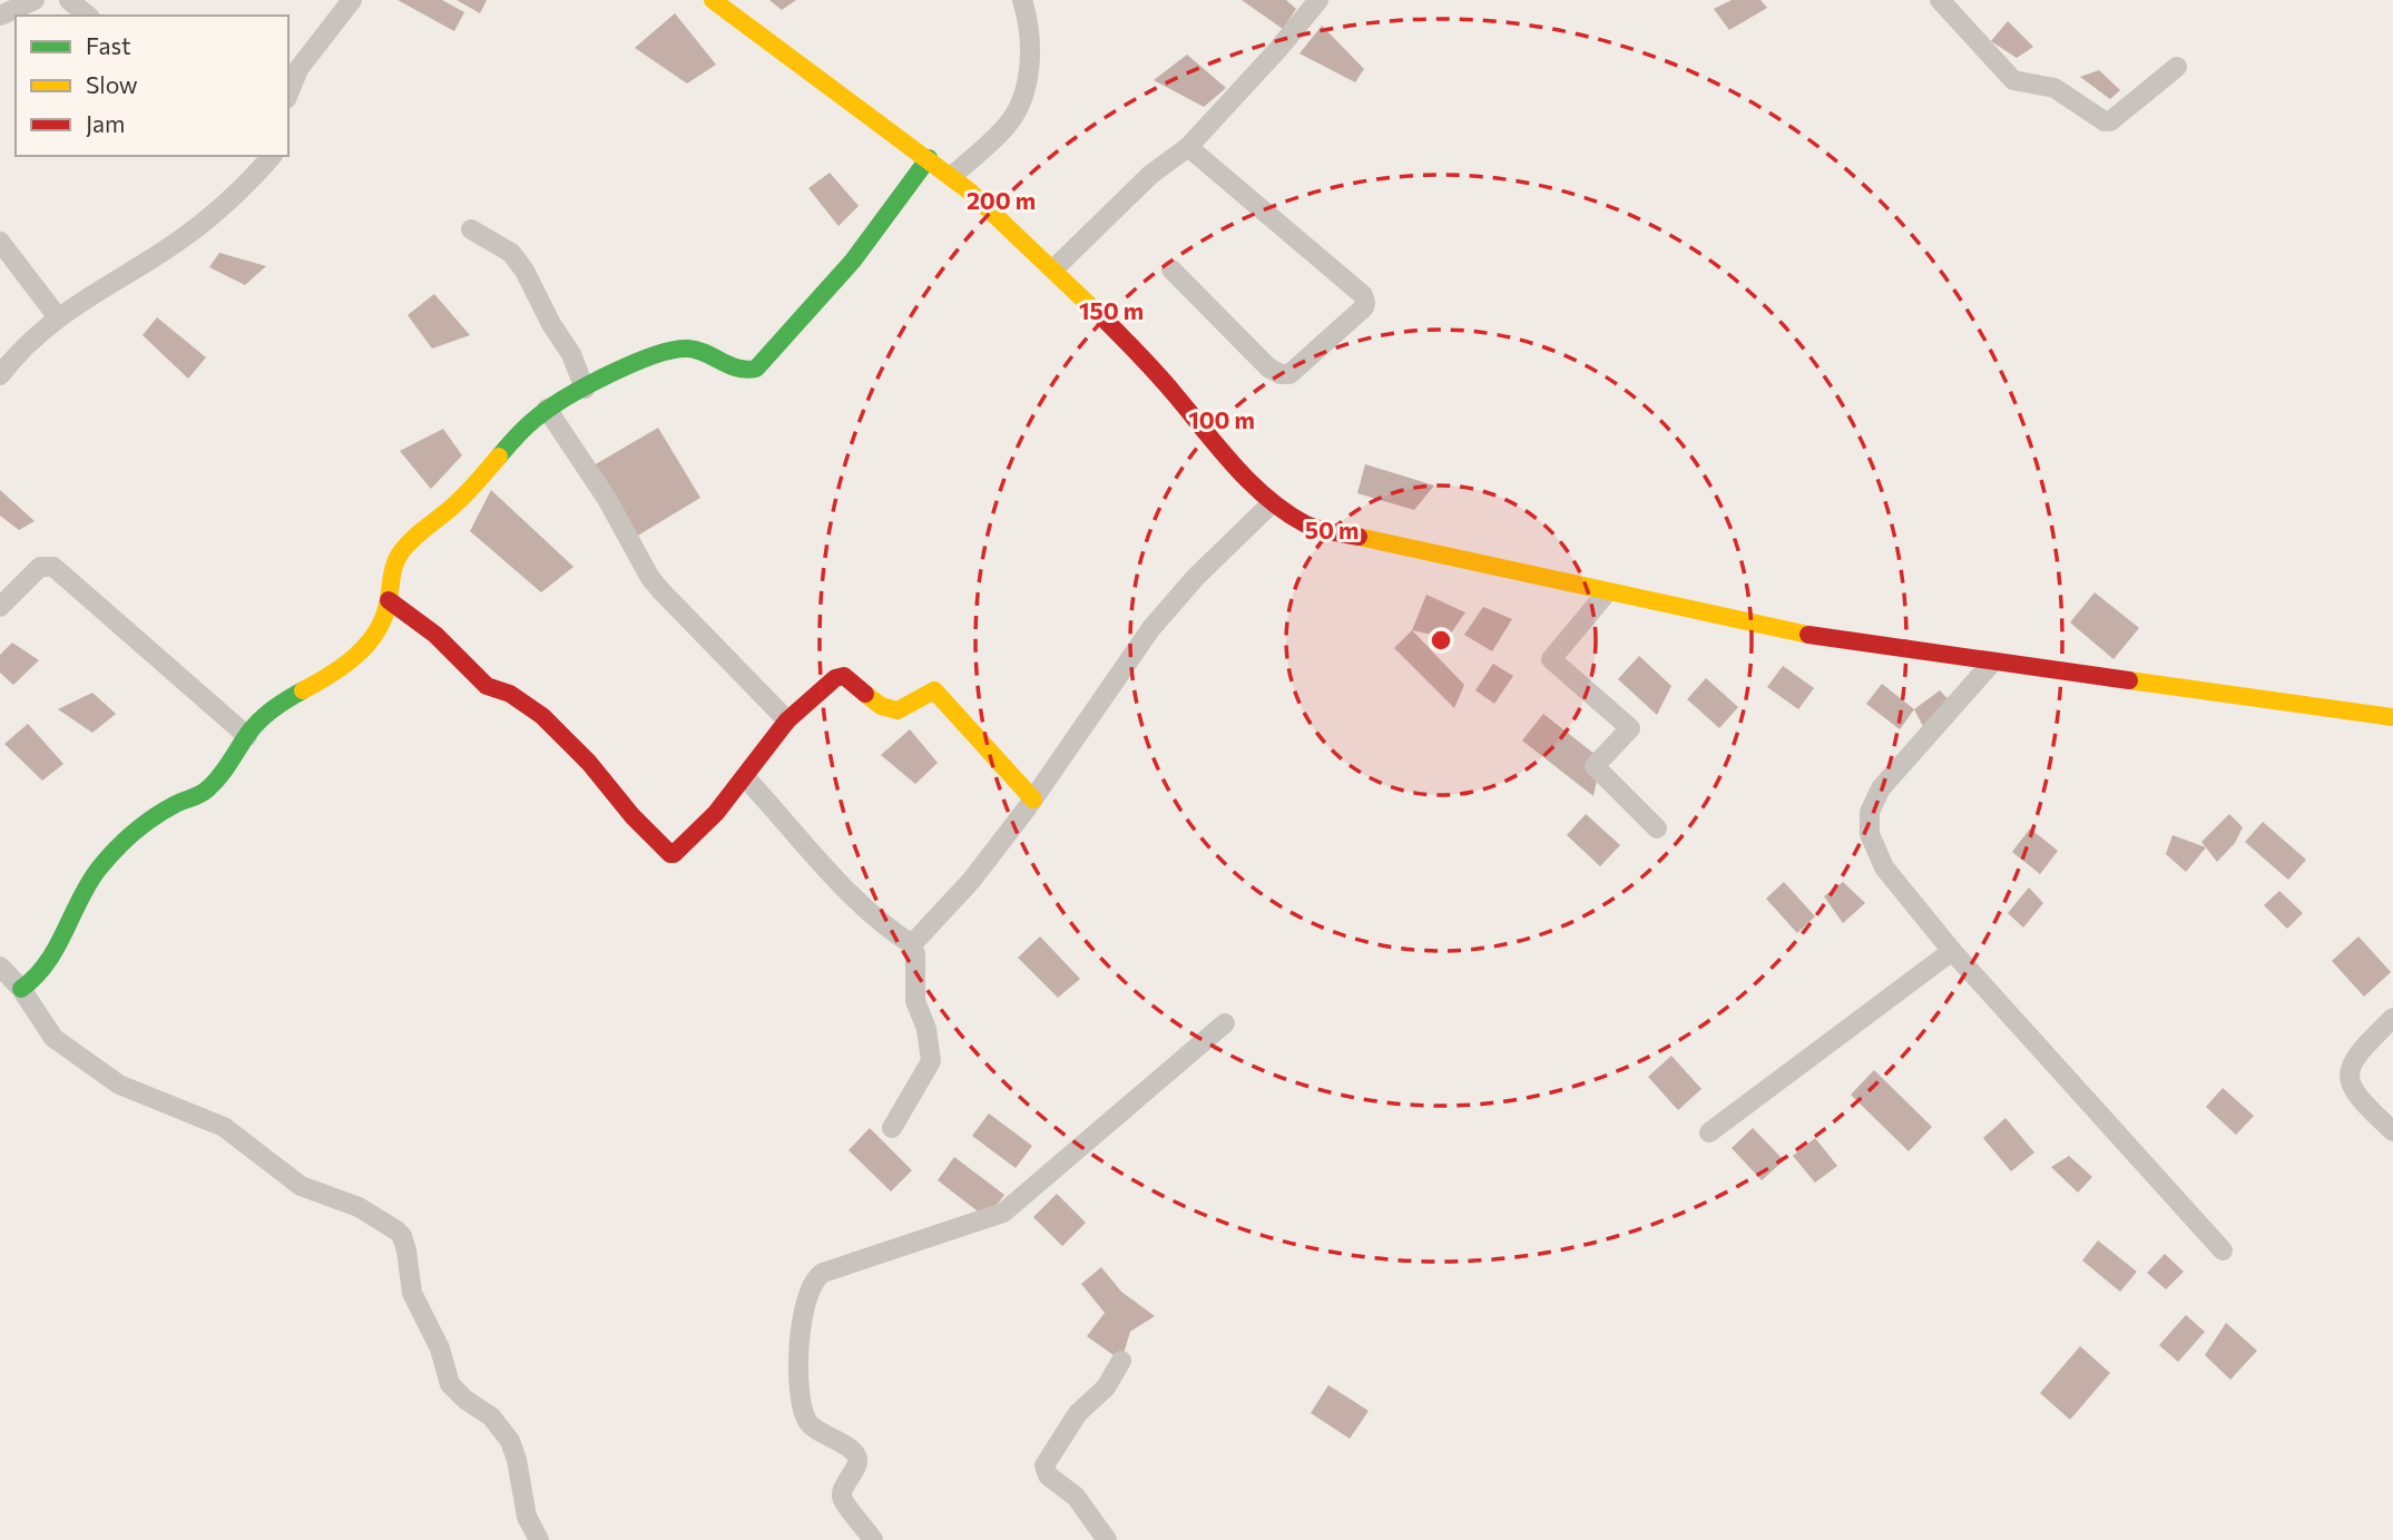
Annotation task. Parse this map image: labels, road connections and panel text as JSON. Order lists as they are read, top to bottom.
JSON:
{
  "legend": ["Fast", "Slow", "Jam"],
  "rings": [
    "200 m",
    "150 m",
    "100 m",
    "50 m"
  ]
}
